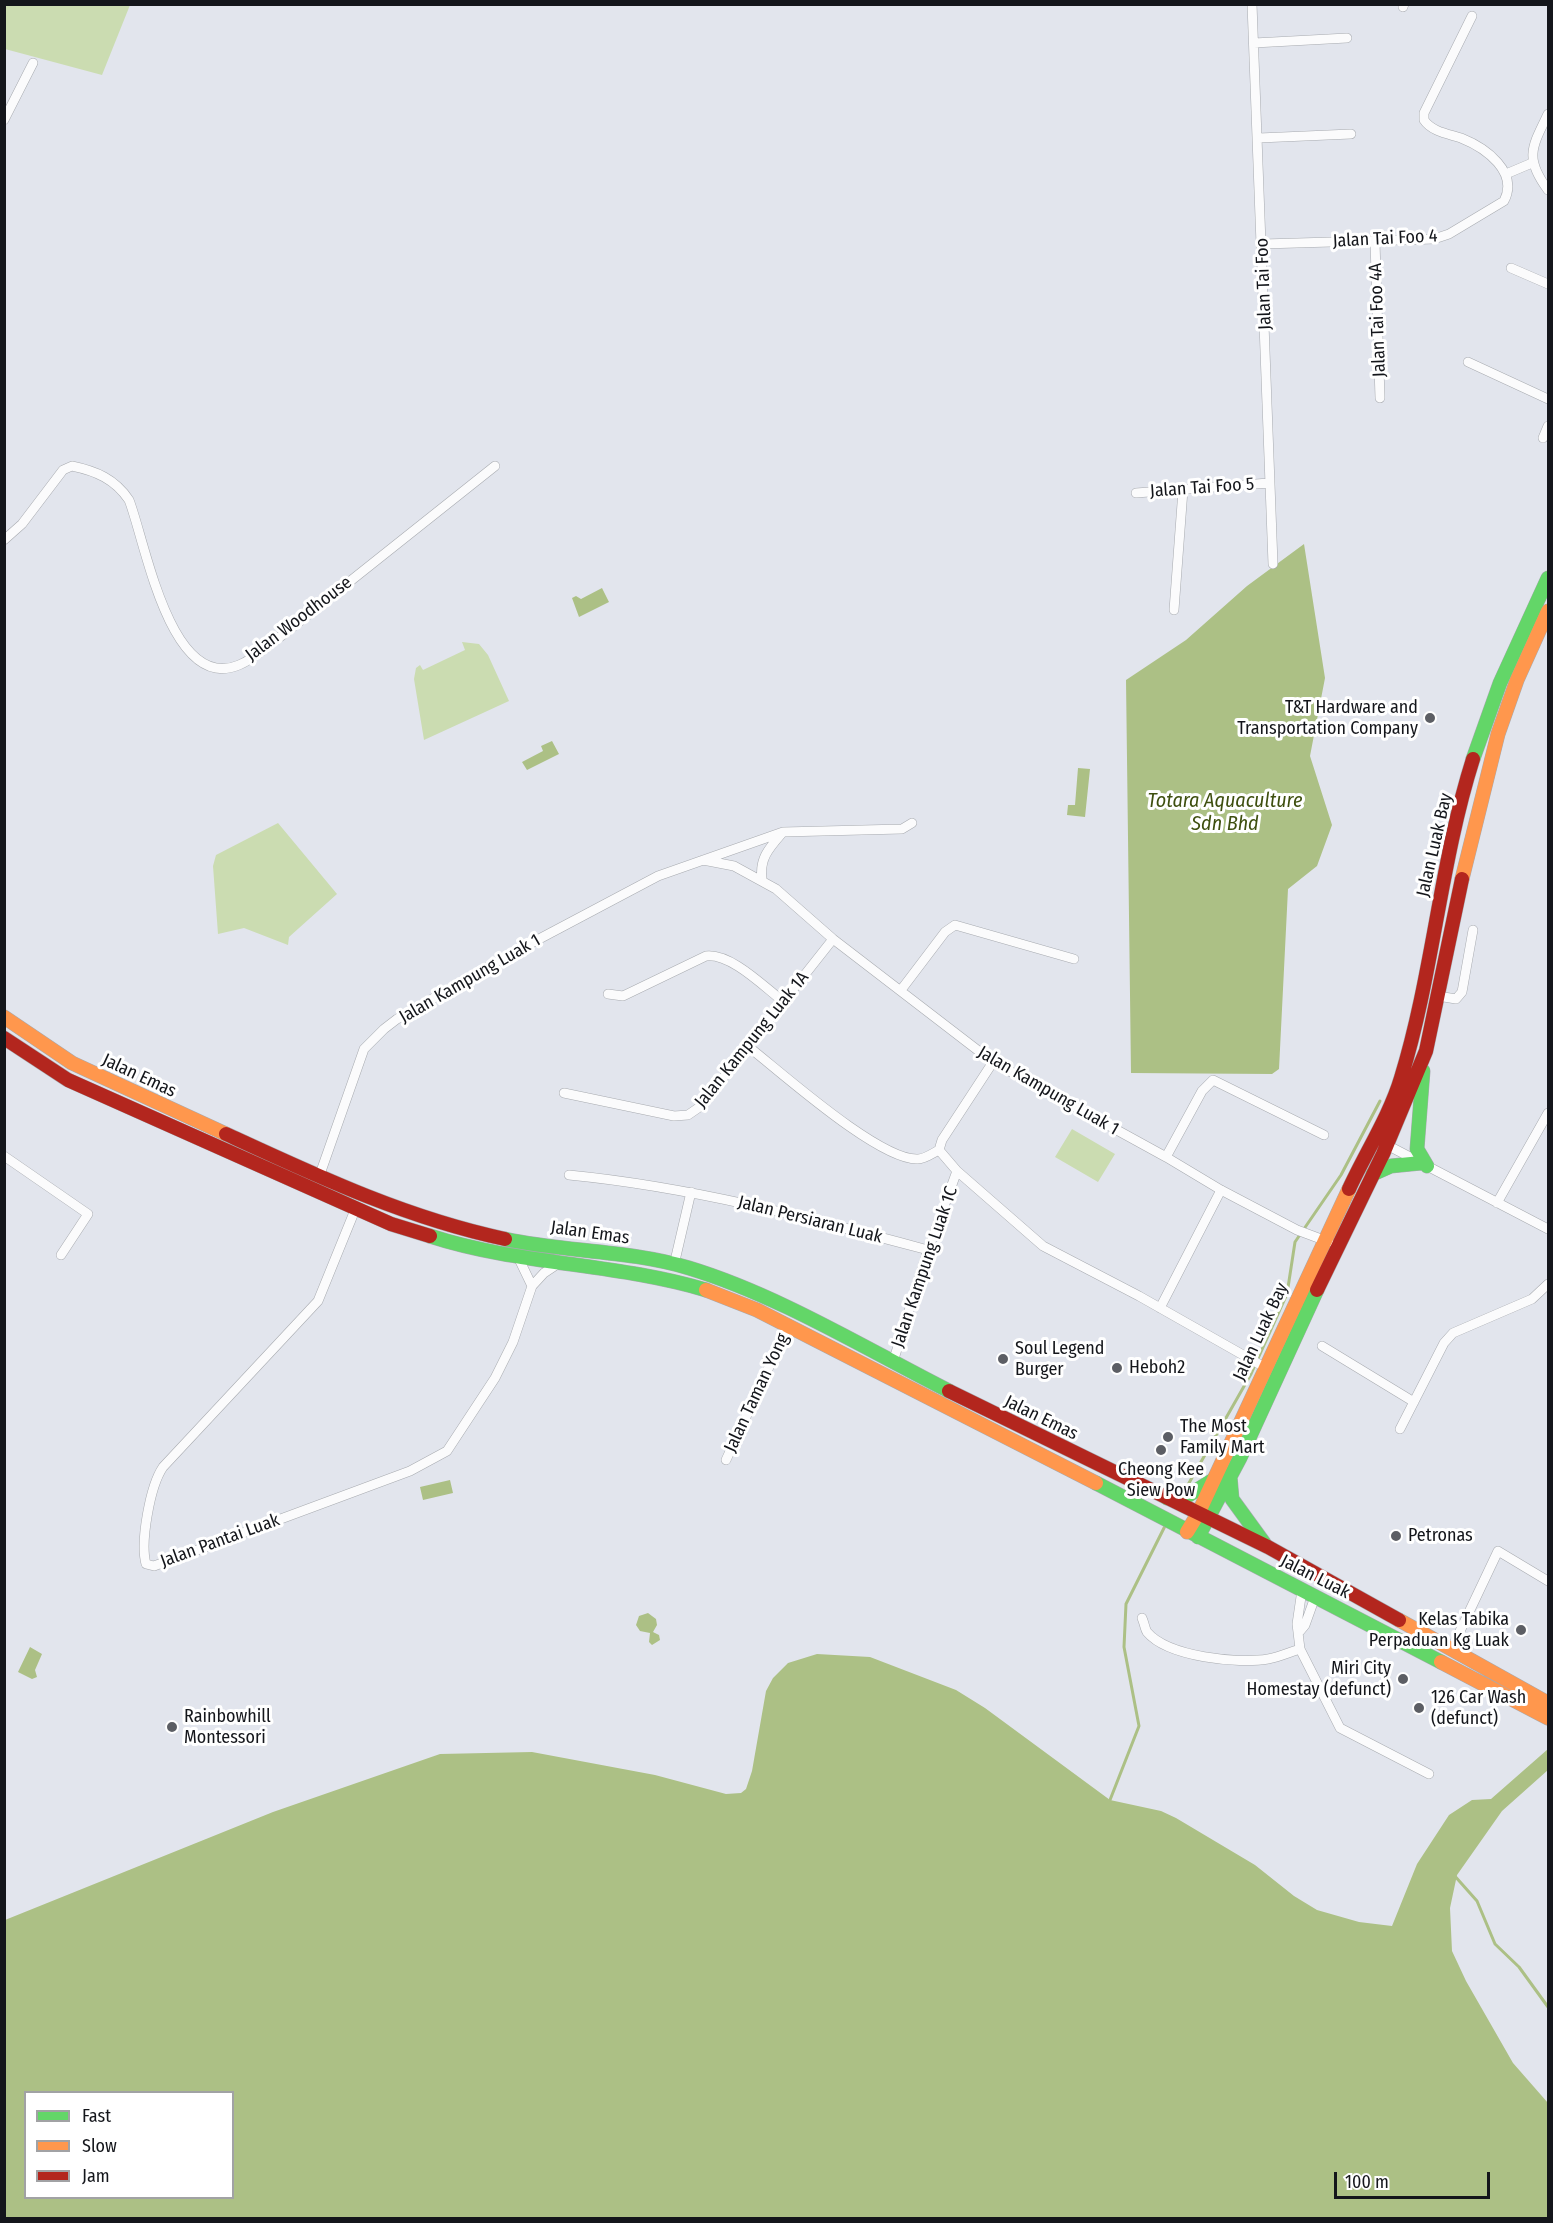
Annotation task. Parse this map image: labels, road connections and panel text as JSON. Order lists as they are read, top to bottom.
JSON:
{
  "streets": {
    "main road": ["Jalan Luak Bay", "Jalan Emas", "Jalan Luak"],
    "street": [
      "Jalan Tai Foo 4",
      "Jalan Tai Foo",
      "Jalan Tai Foo 4A",
      "Jalan Tai Foo 5",
      "Jalan Woodhouse",
      "Jalan Kampung Luak 1",
      "Jalan Kampung Luak 1A",
      "Jalan Persiaran Luak",
      "Jalan Kampung Luak 1C",
      "Jalan Taman Yong",
      "Jalan Pantai Luak"
    ]
  },
  "crossings": [
    ["Jalan Tai Foo 4", "Jalan Tai Foo"],
    ["Jalan Tai Foo 4", "Jalan Tai Foo 4A"],
    ["Jalan Tai Foo", "Jalan Tai Foo 5"],
    ["Jalan Luak Bay", "Jalan Kampung Luak 1"],
    ["Jalan Luak Bay", "Jalan Luak"],
    ["Jalan Kampung Luak 1", "Jalan Kampung Luak 1A"],
    ["Jalan Kampung Luak 1", "Jalan Emas"],
    ["Jalan Emas", "Jalan Kampung Luak 1C"],
    ["Jalan Emas", "Jalan Taman Yong"],
    ["Jalan Emas", "Jalan Pantai Luak"],
    ["Jalan Emas", "Jalan Luak"],
    ["Jalan Persiaran Luak", "Jalan Kampung Luak 1C"]
  ],
  "water": ["Totara Aquaculture Sdn Bhd"],
  "places": [
    "T&T Hardware and Transportation Company",
    "Soul Legend Burger",
    "Heboh2",
    "The Most Family Mart",
    "Cheong Kee Siew Pow",
    "Petronas",
    "Kelas Tabika Perpaduan Kg Luak",
    "Miri City Homestay (defunct)",
    "126 Car Wash (defunct)",
    "Rainbowhill Montessori"
  ],
  "legend": ["Fast", "Slow", "Jam"],
  "scale_bar": "100 m"
}
